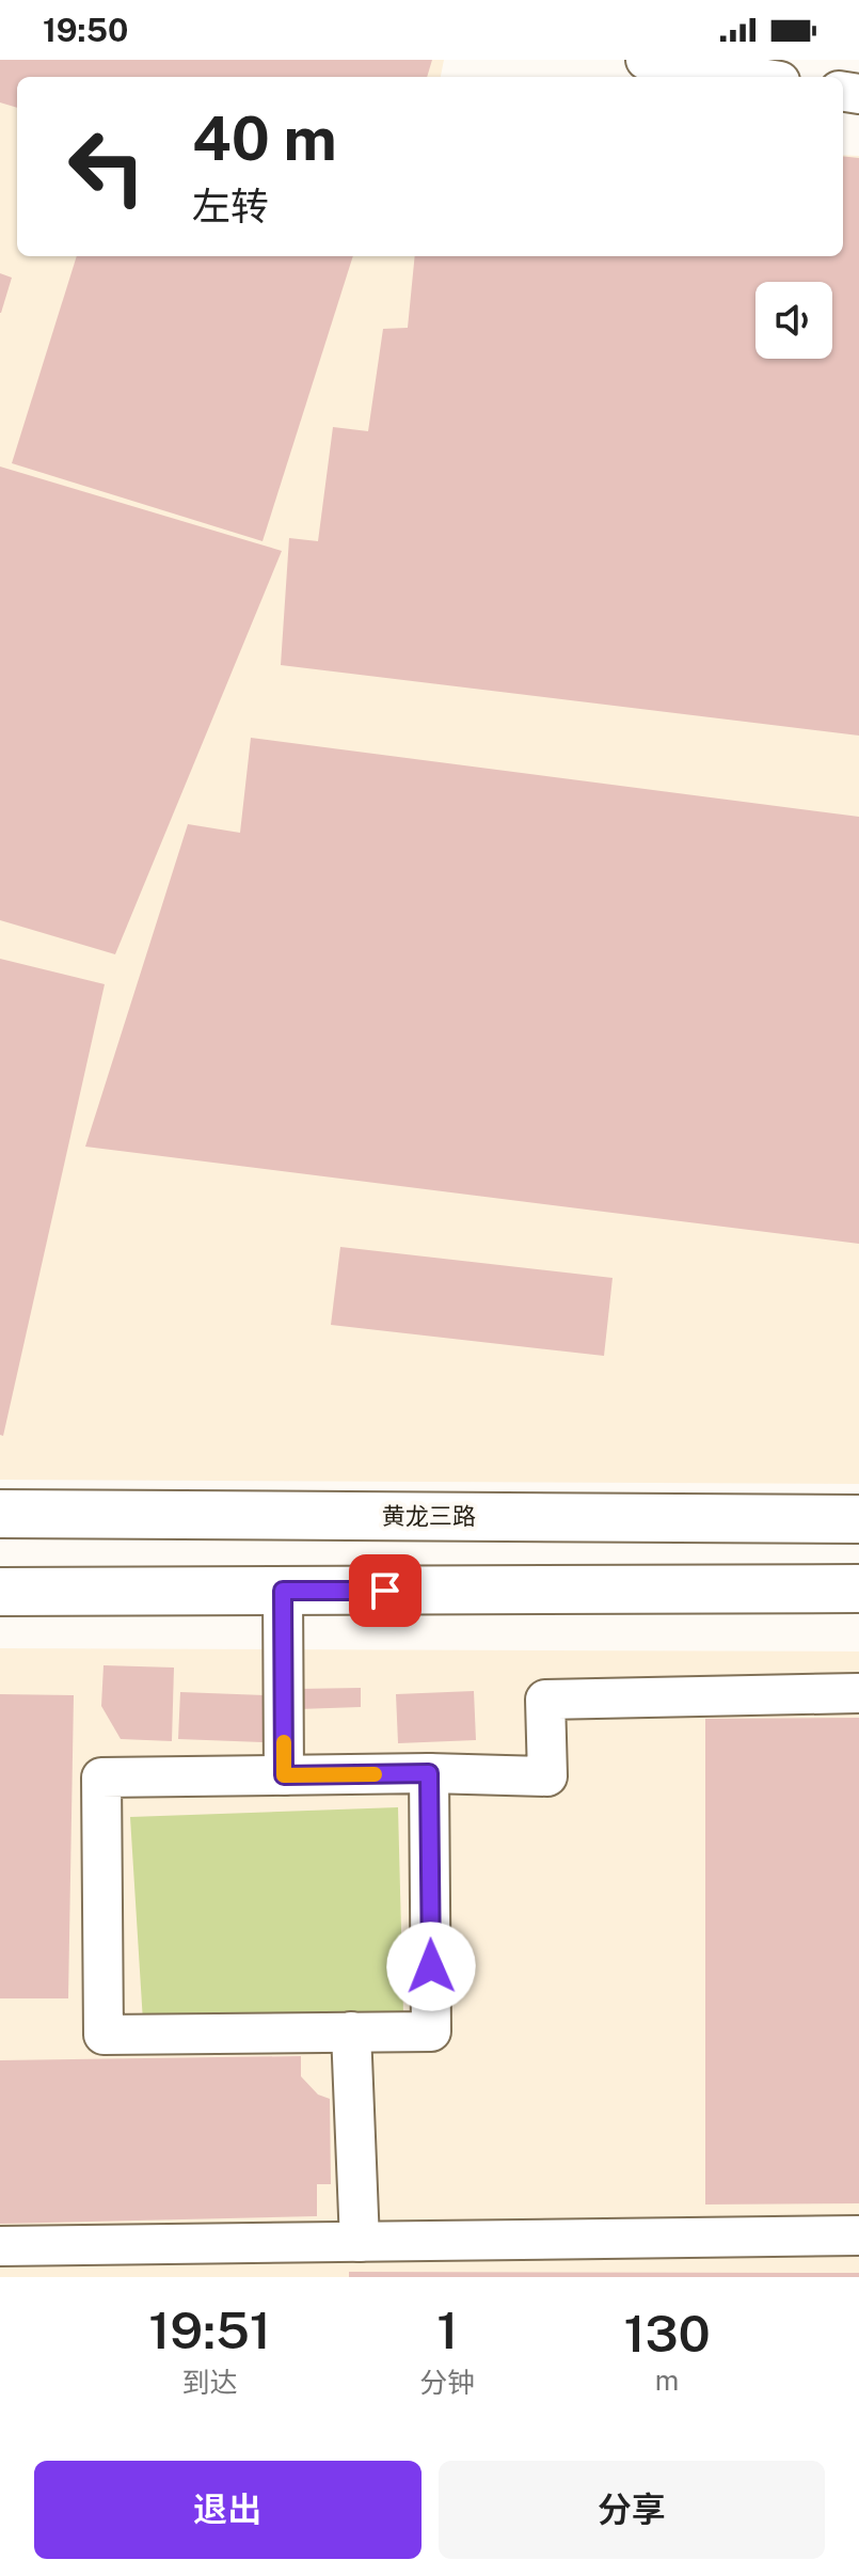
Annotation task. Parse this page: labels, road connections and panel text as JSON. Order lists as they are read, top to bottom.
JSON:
{
  "streets": {
    "main road": ["黄龙三路"]
  },
  "page": {
    "status": "19:50",
    "turn": ["40 m", "左转"],
    "eta": [
      "19:51",
      "到达",
      "1",
      "分钟",
      "130",
      "m"
    ],
    "buttons": ["退出", "分享"]
  }
}
